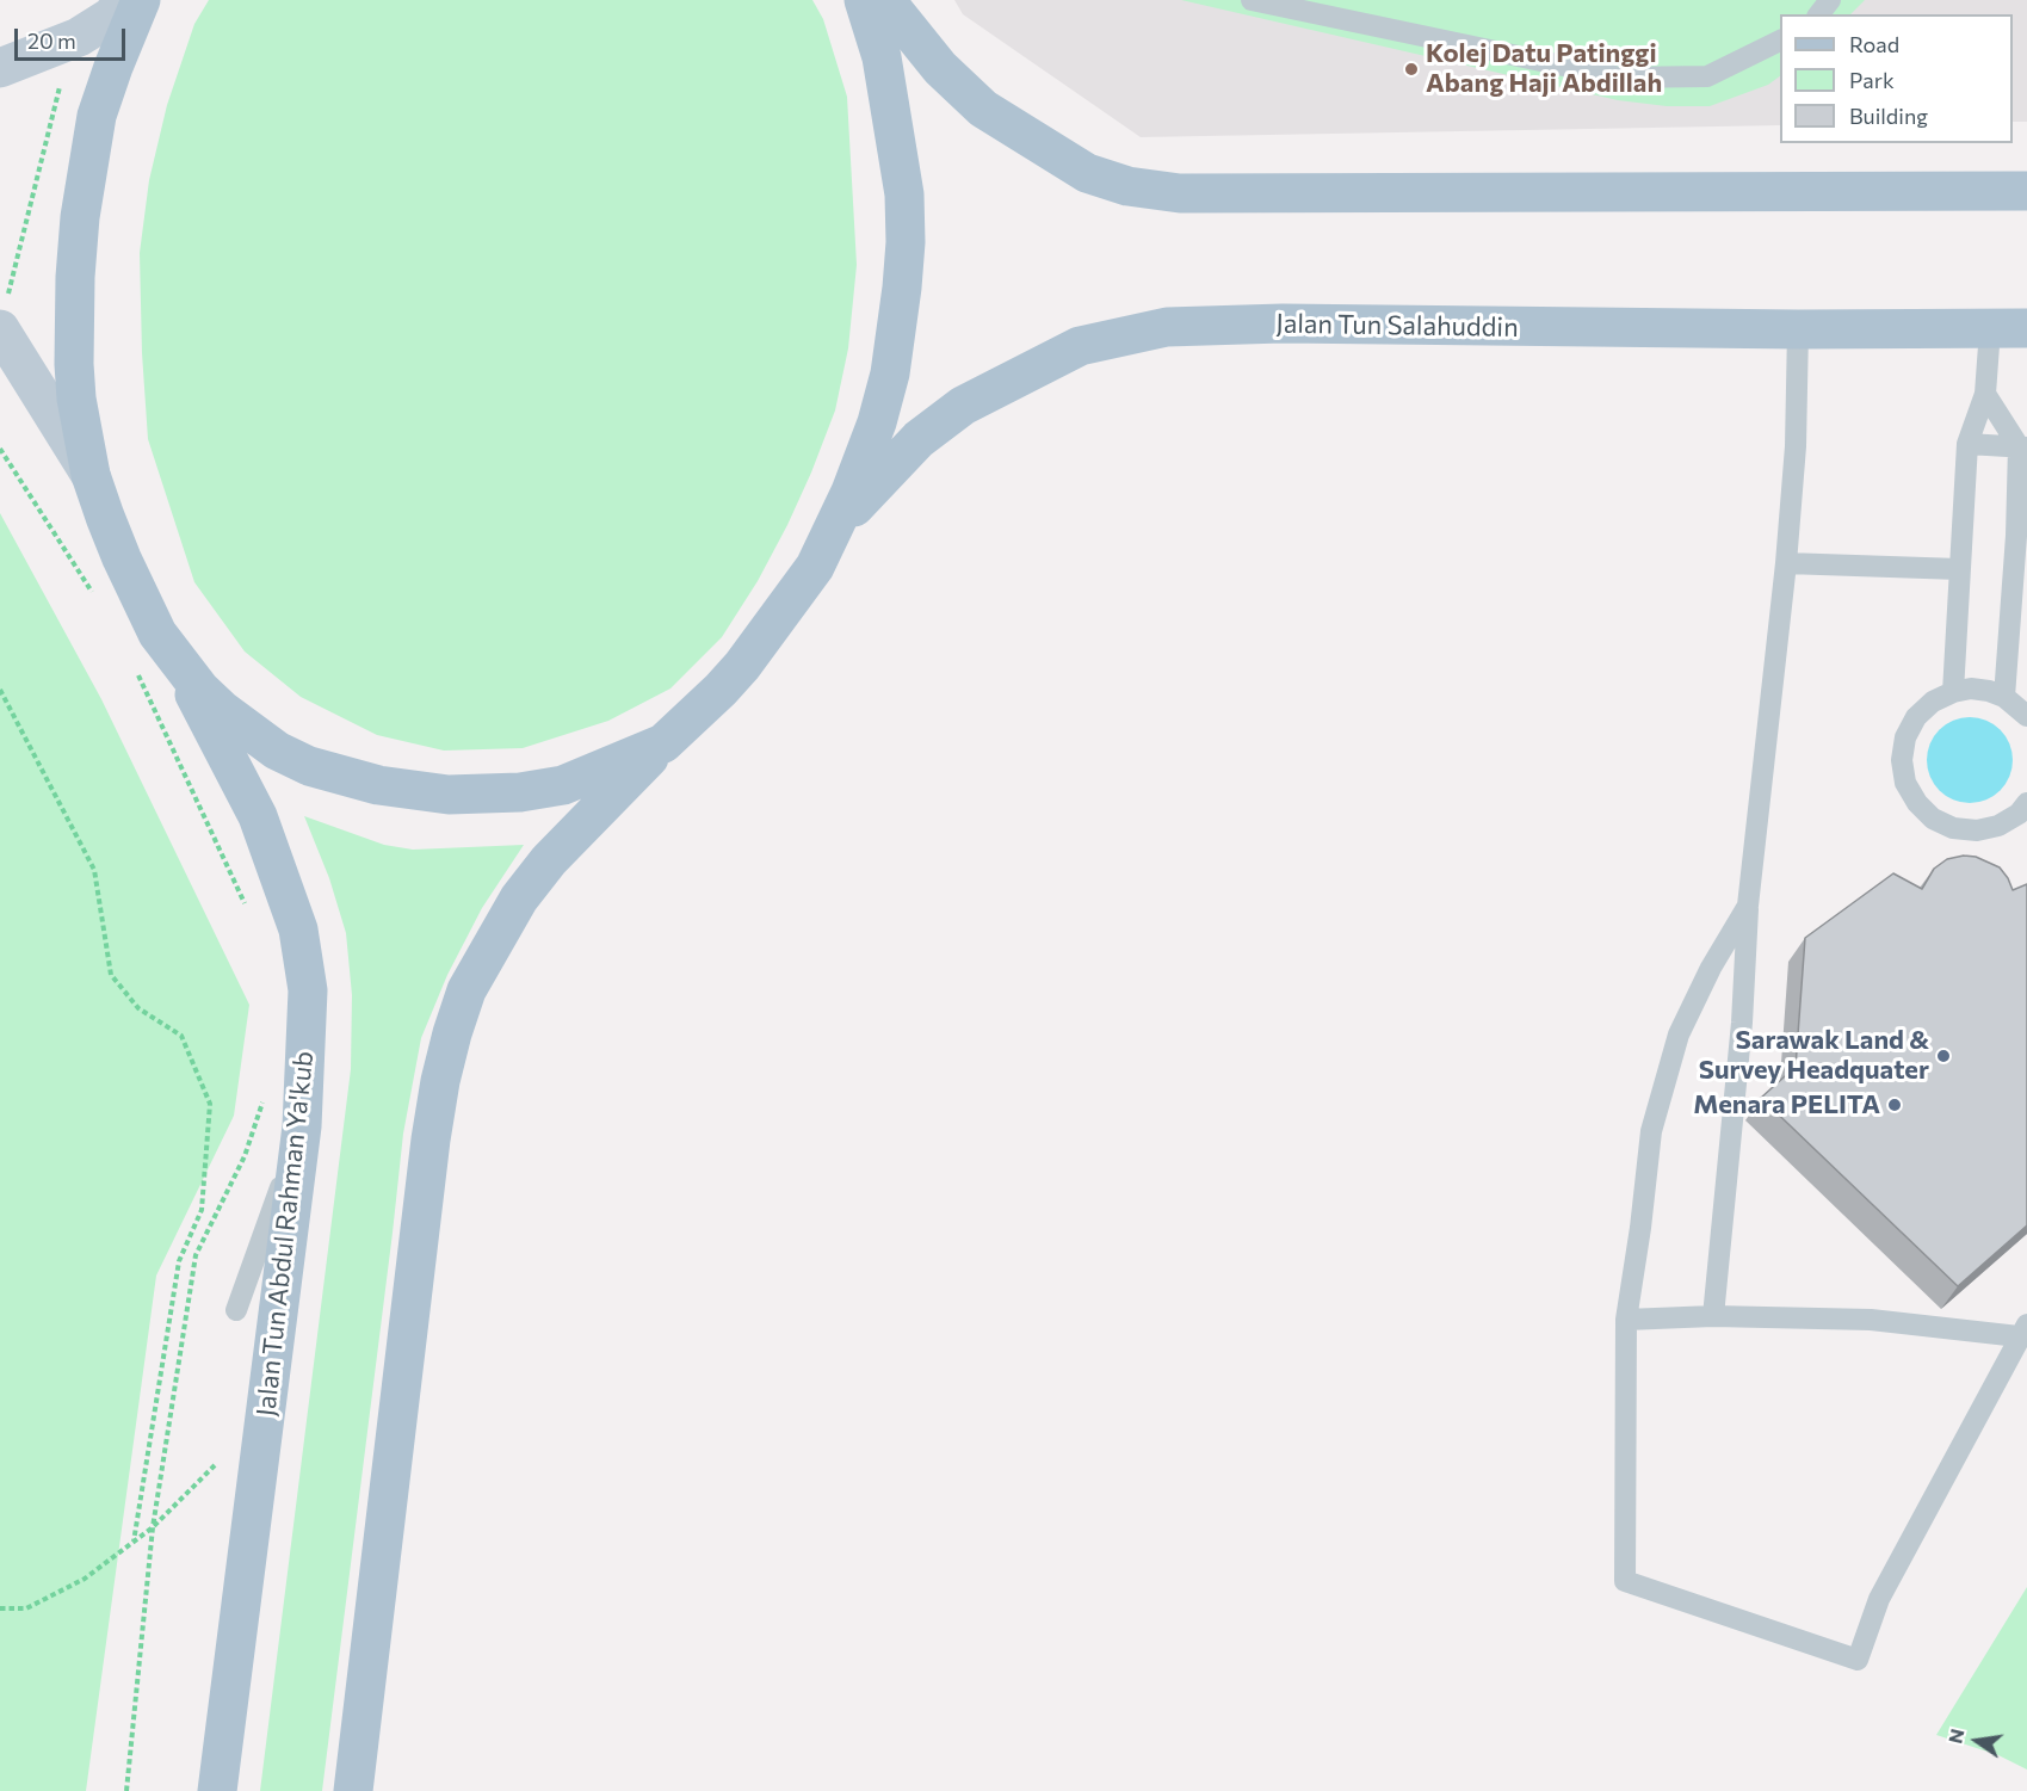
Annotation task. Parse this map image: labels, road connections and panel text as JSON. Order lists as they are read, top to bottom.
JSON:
{
  "streets": {
    "main road": ["Jalan Tun Salahuddin", "Jalan Tun Abdul Rahman Ya'kub"]
  },
  "places": ["Kolej Datu Patinggi Abang Haji Abdillah", "Sarawak Land & Survey Headquater", "Menara PELITA"],
  "legend": ["Road", "Park", "Building"],
  "scale_bar": "20 m",
  "north": "left"
}
